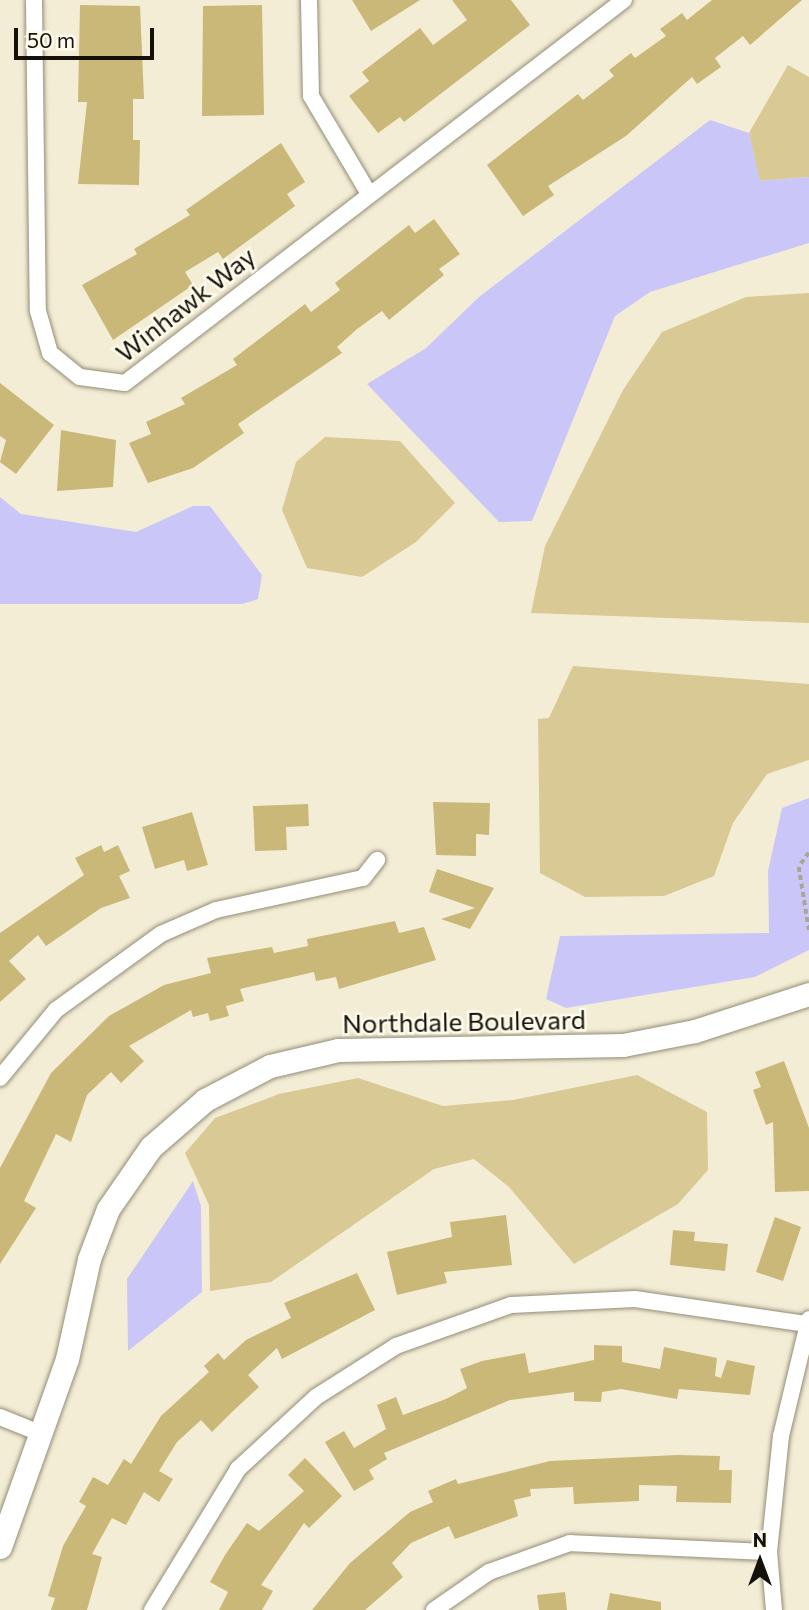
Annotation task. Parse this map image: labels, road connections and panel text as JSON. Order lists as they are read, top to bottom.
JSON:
{
  "streets": {
    "street": ["Winhawk Way", "Northdale Boulevard"]
  },
  "scale_bar": "50 m",
  "north": "top"
}
